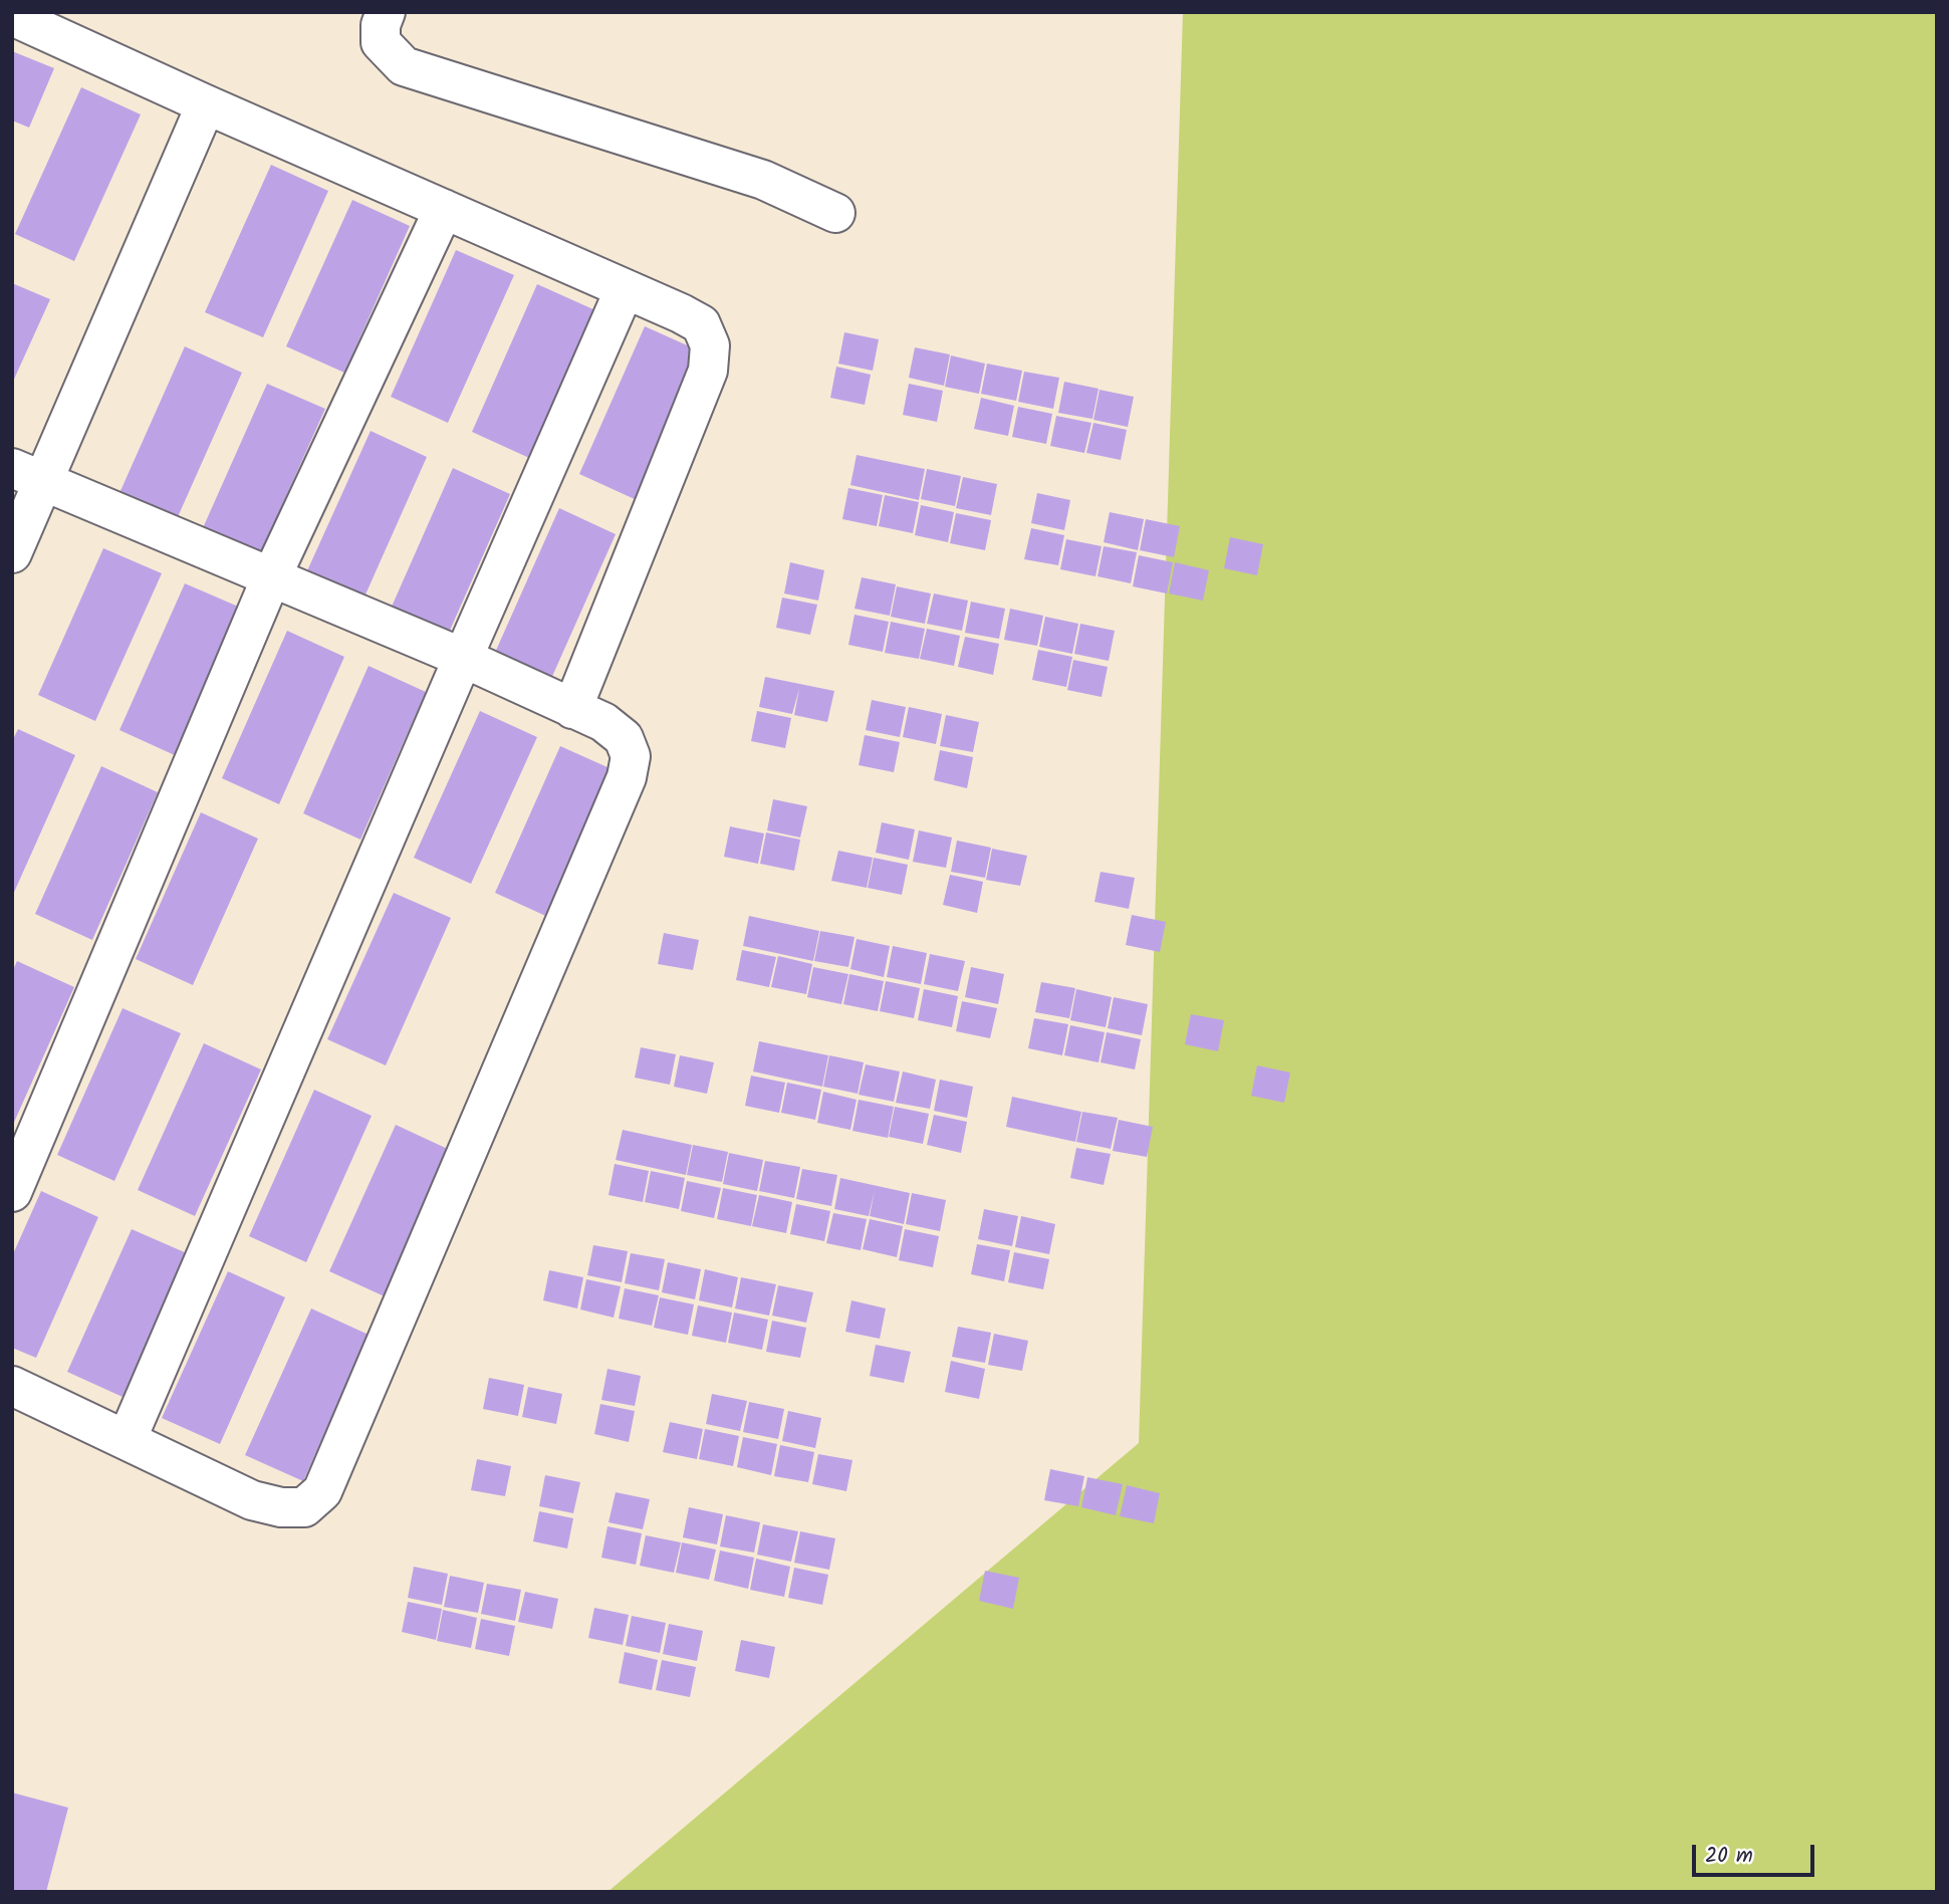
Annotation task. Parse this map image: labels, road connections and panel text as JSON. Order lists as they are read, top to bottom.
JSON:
{
  "scale_bar": "20 m"
}
